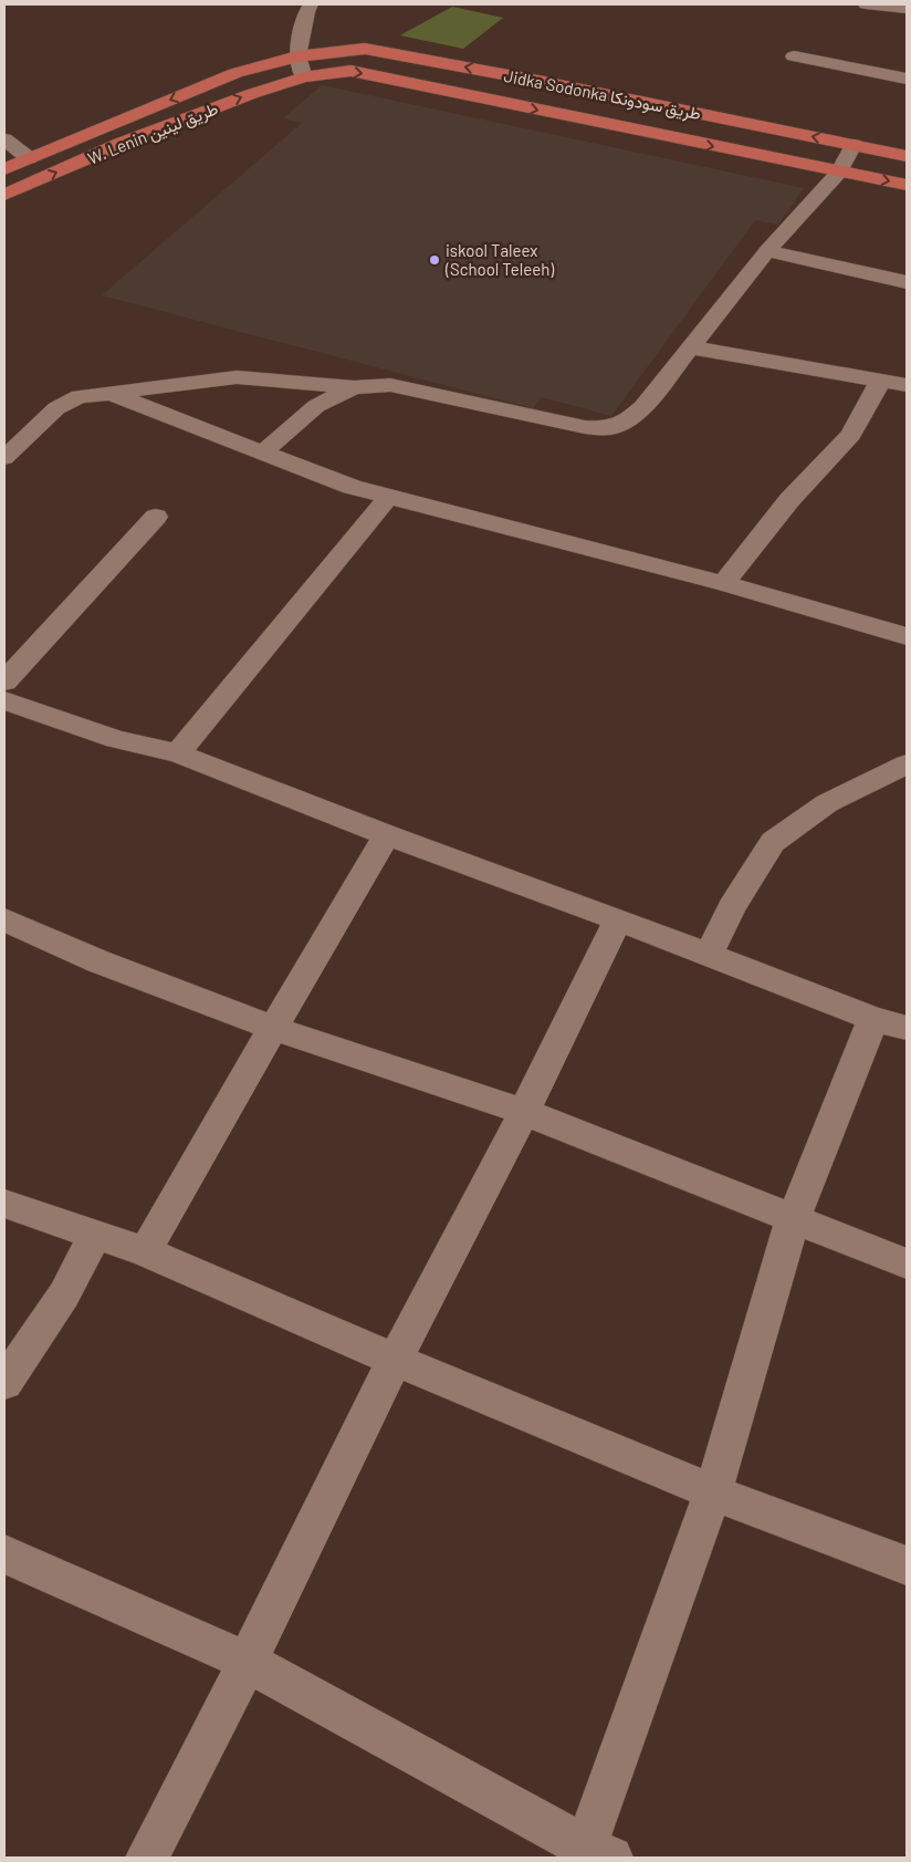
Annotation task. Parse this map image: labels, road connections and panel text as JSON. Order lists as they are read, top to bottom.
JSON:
{
  "streets": {
    "main road": ["Jidka Sodonka طريق سودونكا", "W. Lenin طريق لينين"]
  },
  "crossings": [
    ["Jidka Sodonka طريق سودونكا", "W. Lenin طريق لينين"]
  ],
  "places": ["iskool Taleex (School Teleeh)"]
}
